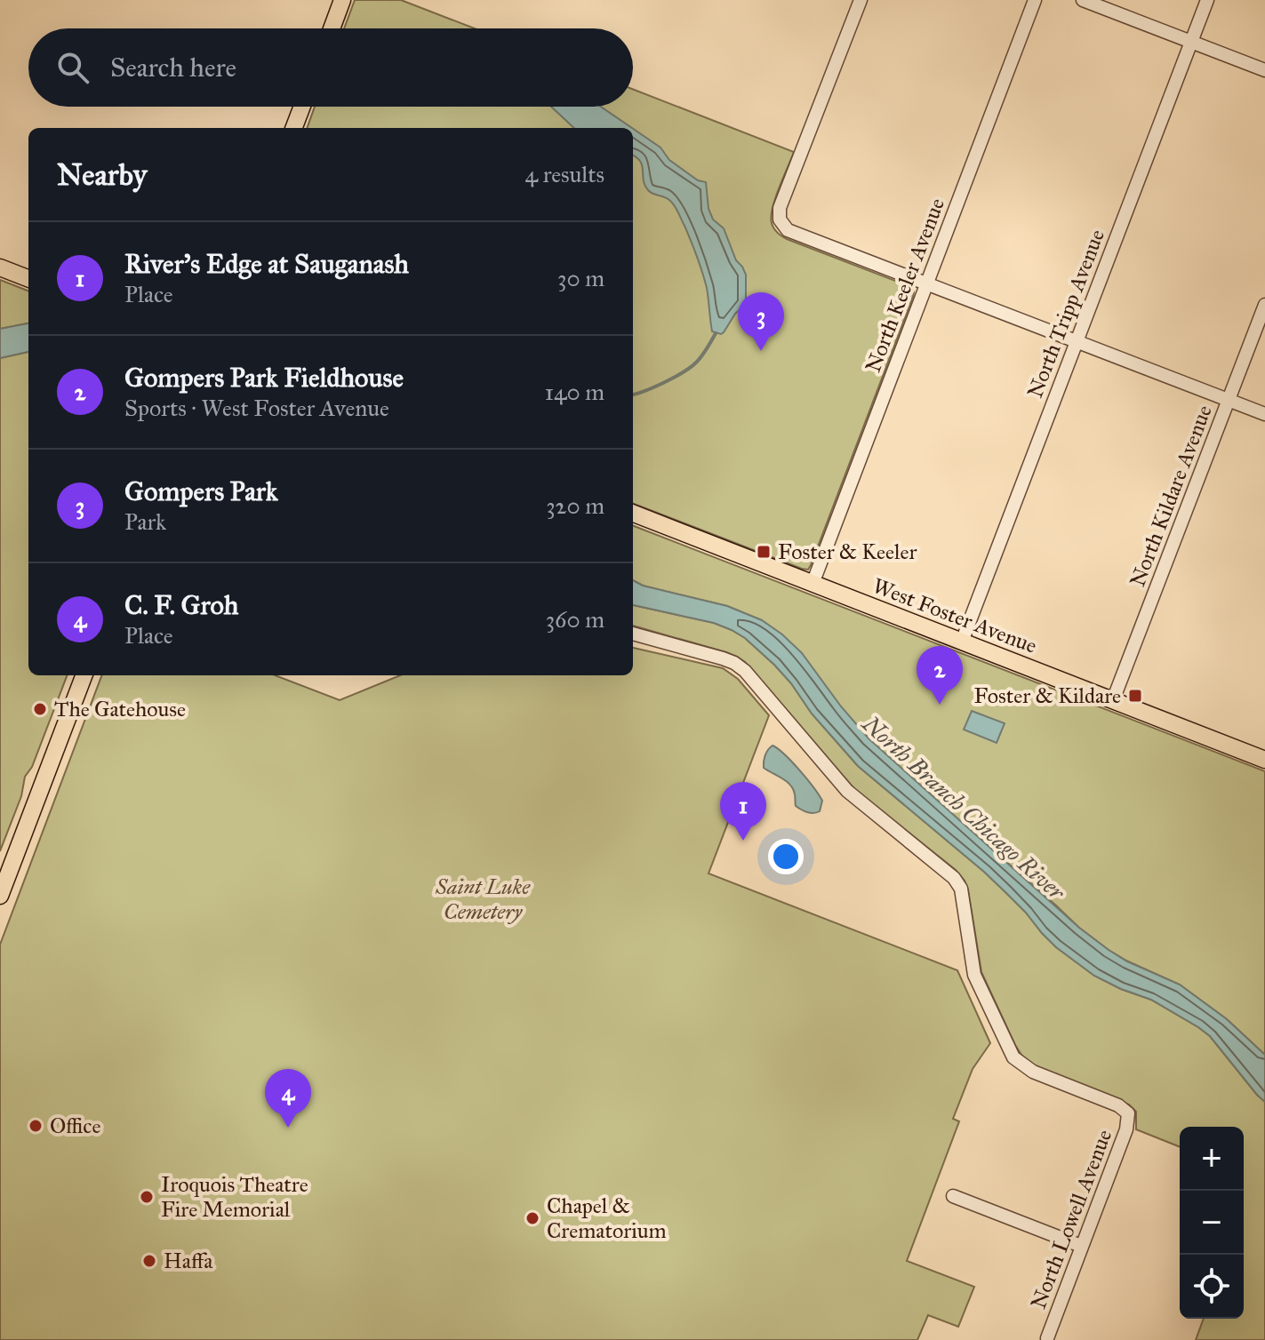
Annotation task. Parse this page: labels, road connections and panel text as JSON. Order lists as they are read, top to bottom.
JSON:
{
  "streets": {
    "main road": ["West Foster Avenue"],
    "street": [
      "North Keeler Avenue",
      "North Tripp Avenue",
      "North Kildare Avenue",
      "North Lowell Avenue"
    ]
  },
  "crossings": [
    ["North Keeler Avenue", "West Foster Avenue"],
    ["North Tripp Avenue", "West Foster Avenue"],
    ["North Kildare Avenue", "West Foster Avenue"]
  ],
  "water": ["North Branch Chicago River"],
  "parks": ["Saint Luke Cemetery"],
  "places": {
    "transit": ["Foster & Keeler", "Foster & Kildare"],
    "other": [
      "The Gatehouse",
      "Office",
      "Iroquois Theatre Fire Memorial",
      "Chapel & Crematorium",
      "Haffa"
    ]
  },
  "page": {
    "search": "Search here",
    "heading": ["Nearby", "4 results"],
    "list": [
      {
        "mark": "1",
        "name": "River's Edge at Sauganash",
        "note": "Place",
        "value": "30 m"
      },
      {
        "mark": "2",
        "name": "Gompers Park Fieldhouse",
        "note": "Sports · West Foster Avenue",
        "value": "140 m"
      },
      {
        "mark": "3",
        "name": "Gompers Park",
        "note": "Park",
        "value": "320 m"
      },
      {
        "mark": "4",
        "name": "C. F. Groh",
        "note": "Place",
        "value": "360 m"
      }
    ],
    "pins": [
      "3",
      "2",
      "1",
      "4"
    ],
    "map_buttons": ["+", "−"]
  }
}
